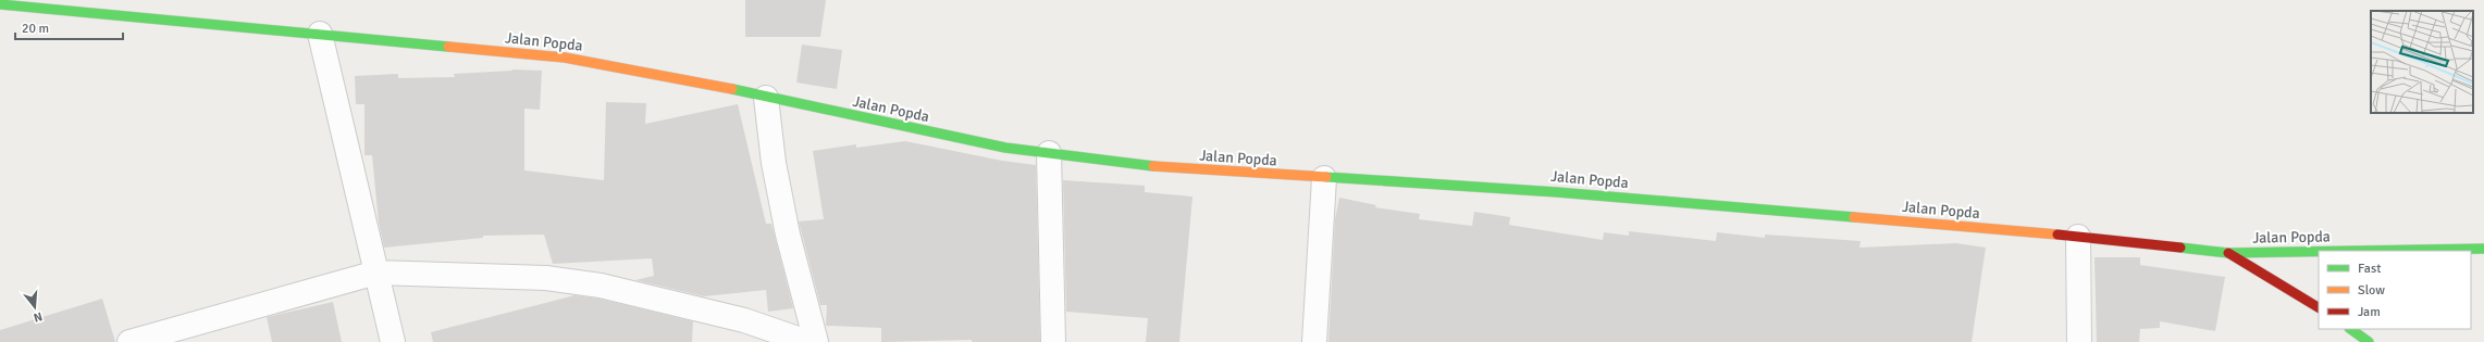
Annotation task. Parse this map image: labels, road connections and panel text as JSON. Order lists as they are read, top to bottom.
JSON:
{
  "streets": {
    "main road": ["Jalan Popda"]
  },
  "legend": ["Fast", "Slow", "Jam"],
  "scale_bar": "20 m",
  "north": "bottom"
}
